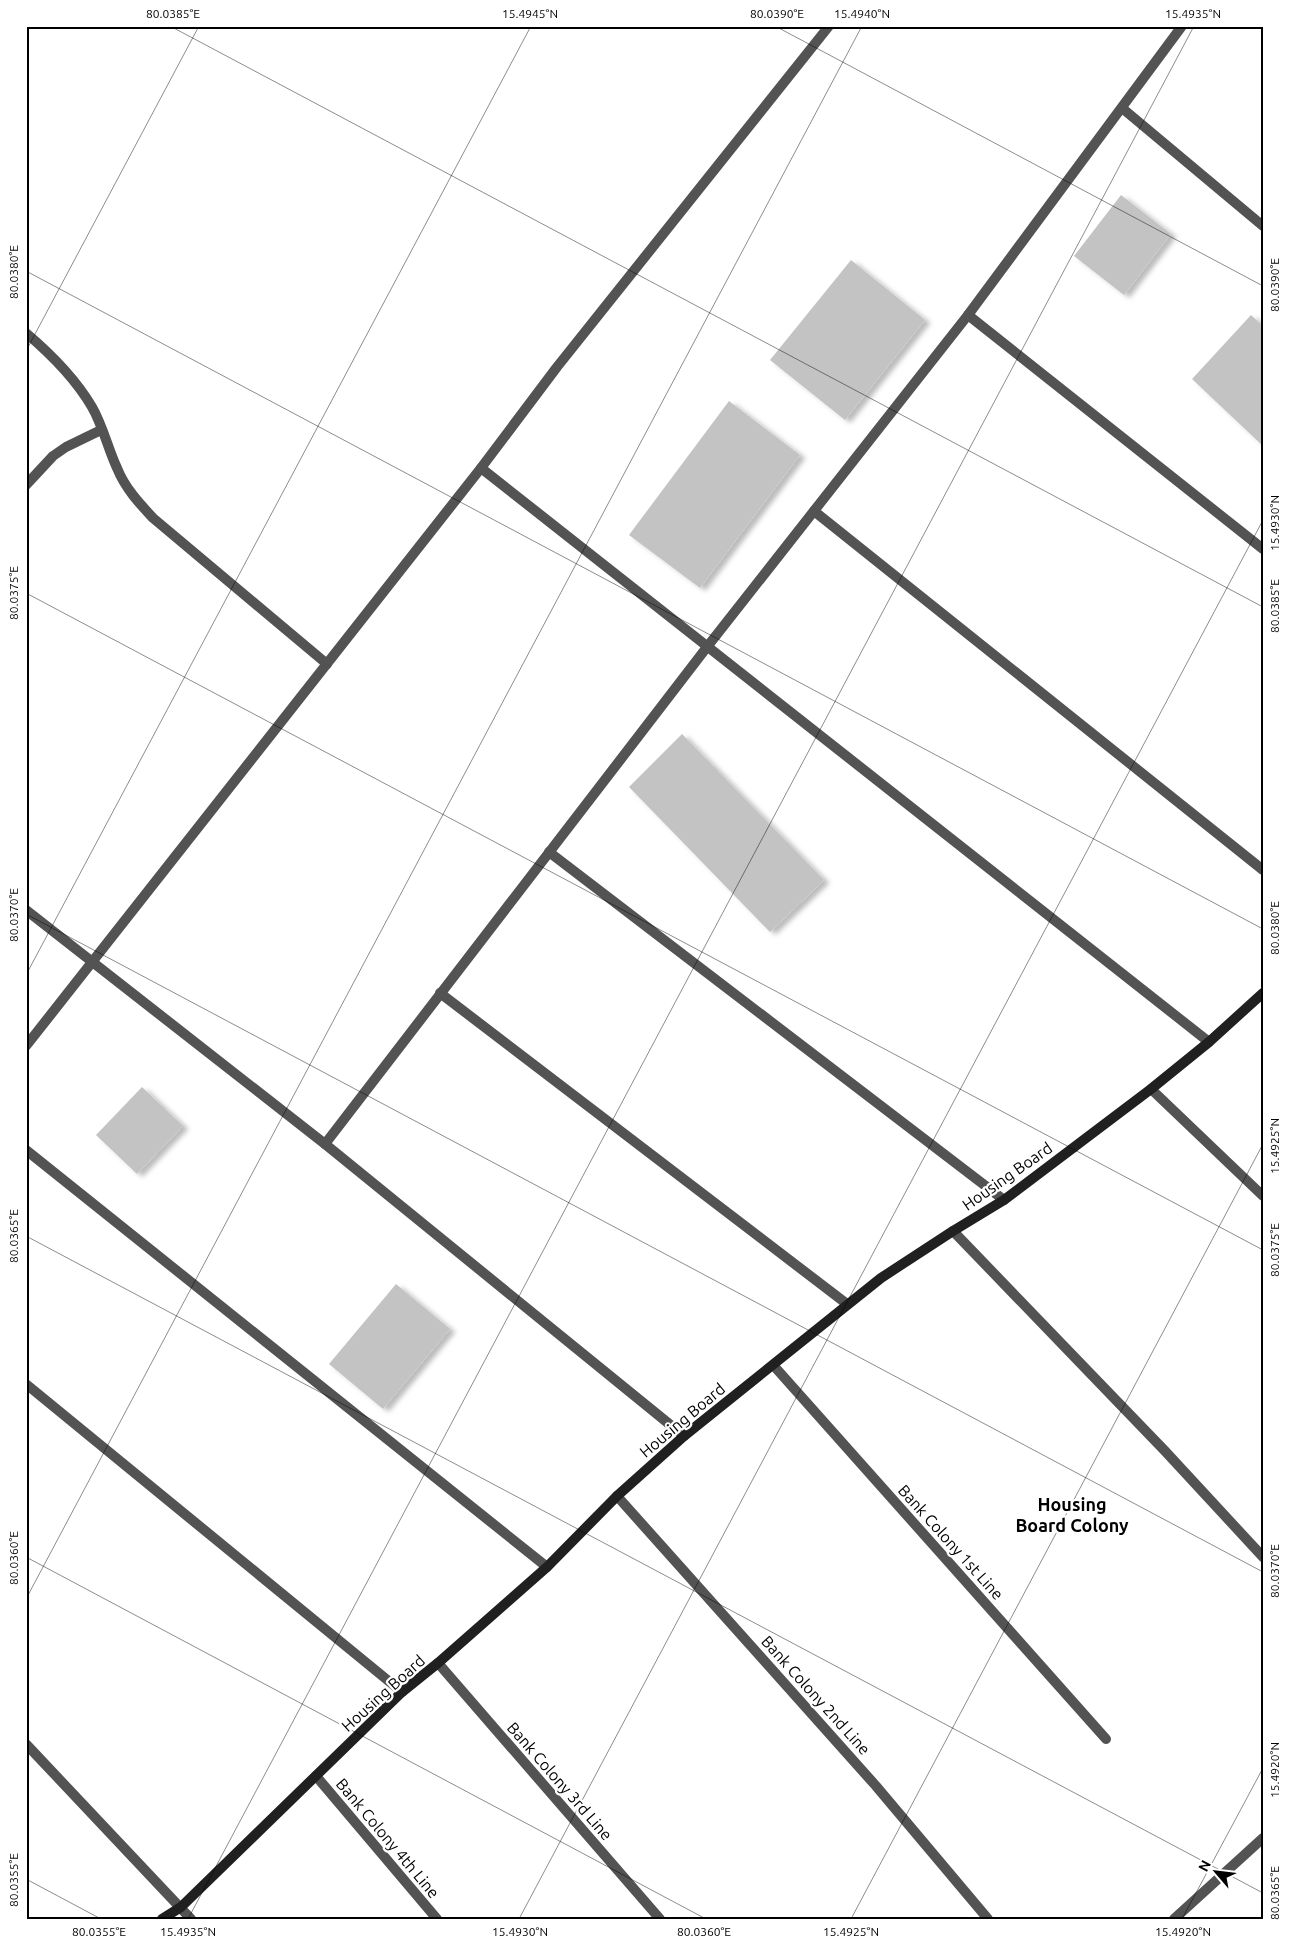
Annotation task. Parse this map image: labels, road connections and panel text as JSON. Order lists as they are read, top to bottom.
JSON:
{
  "streets": {
    "main road": ["Housing Board"],
    "street": [
      "Bank Colony 1st Line",
      "Bank Colony 2nd Line",
      "Bank Colony 3rd Line",
      "Bank Colony 4th Line"
    ]
  },
  "crossings": [
    ["Housing Board", "Bank Colony 1st Line"],
    ["Housing Board", "Bank Colony 2nd Line"],
    ["Housing Board", "Bank Colony 3rd Line"],
    ["Housing Board", "Bank Colony 4th Line"]
  ],
  "districts": ["Housing Board Colony"],
  "north": "top left",
  "coordinates": [
    "80.0385°E",
    "15.4945°N",
    "80.0390°E",
    "15.4940°N",
    "15.4935°N",
    "80.0380°E",
    "15.4930°N",
    "80.0375°E",
    "80.0370°E",
    "15.4925°N",
    "80.0365°E",
    "80.0360°E",
    "15.4920°N",
    "80.0355°E"
  ]
}
